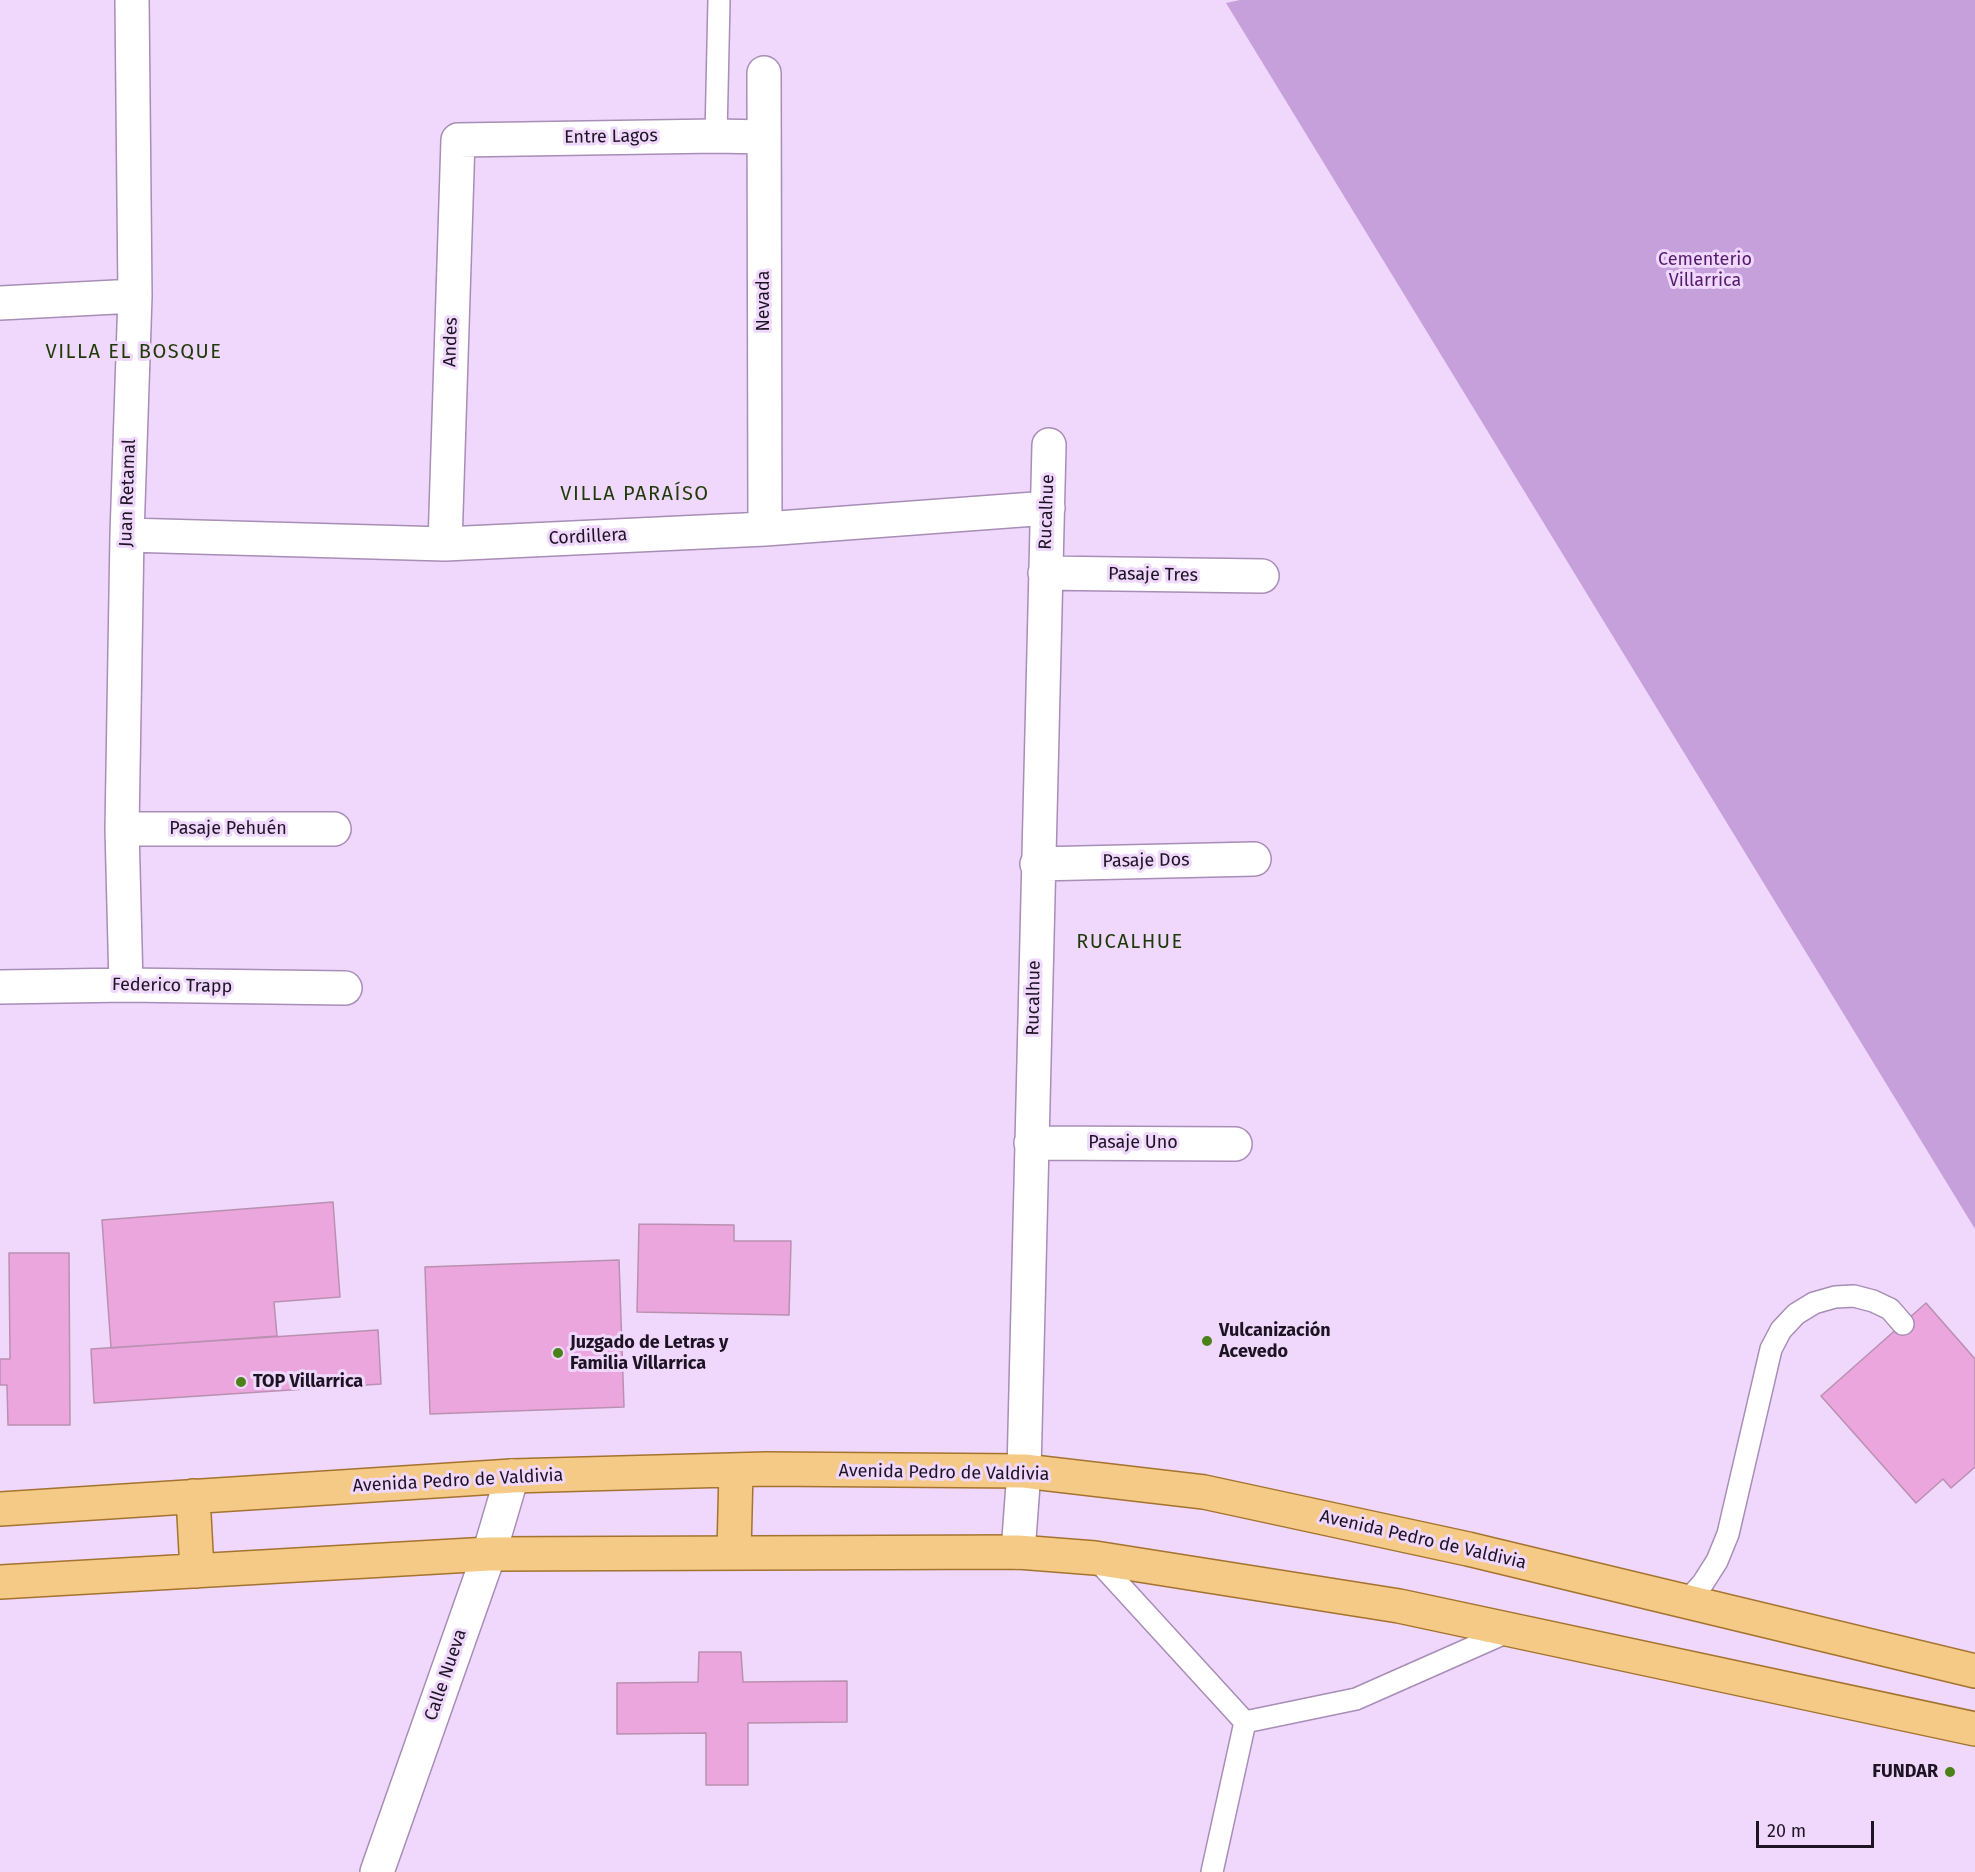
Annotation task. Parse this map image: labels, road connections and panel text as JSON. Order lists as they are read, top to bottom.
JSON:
{
  "streets": {
    "main road": ["Avenida Pedro de Valdivia"],
    "street": [
      "Entre Lagos",
      "Nevada",
      "Andes",
      "Juan Retamal",
      "Rucalhue",
      "Cordillera",
      "Pasaje Tres",
      "Pasaje Pehuén",
      "Pasaje Dos",
      "Federico Trapp",
      "Pasaje Uno",
      "Calle Nueva"
    ]
  },
  "crossings": [
    ["Entre Lagos", "Nevada"],
    ["Entre Lagos", "Andes"],
    ["Nevada", "Cordillera"],
    ["Andes", "Cordillera"],
    ["Juan Retamal", "Cordillera"],
    ["Juan Retamal", "Pasaje Pehuén"],
    ["Juan Retamal", "Federico Trapp"],
    ["Rucalhue", "Cordillera"],
    ["Rucalhue", "Pasaje Tres"],
    ["Rucalhue", "Pasaje Dos"],
    ["Rucalhue", "Pasaje Uno"],
    ["Rucalhue", "Avenida Pedro de Valdivia"],
    ["Avenida Pedro de Valdivia", "Calle Nueva"]
  ],
  "districts": ["VILLA EL BOSQUE", "VILLA PARAÍSO", "RUCALHUE"],
  "parks": ["Cementerio Villarrica"],
  "places": [
    "Vulcanización Acevedo",
    "Juzgado de Letras y Familia Villarrica",
    "TOP Villarrica",
    "FUNDAR"
  ],
  "scale_bar": "20 m"
}
